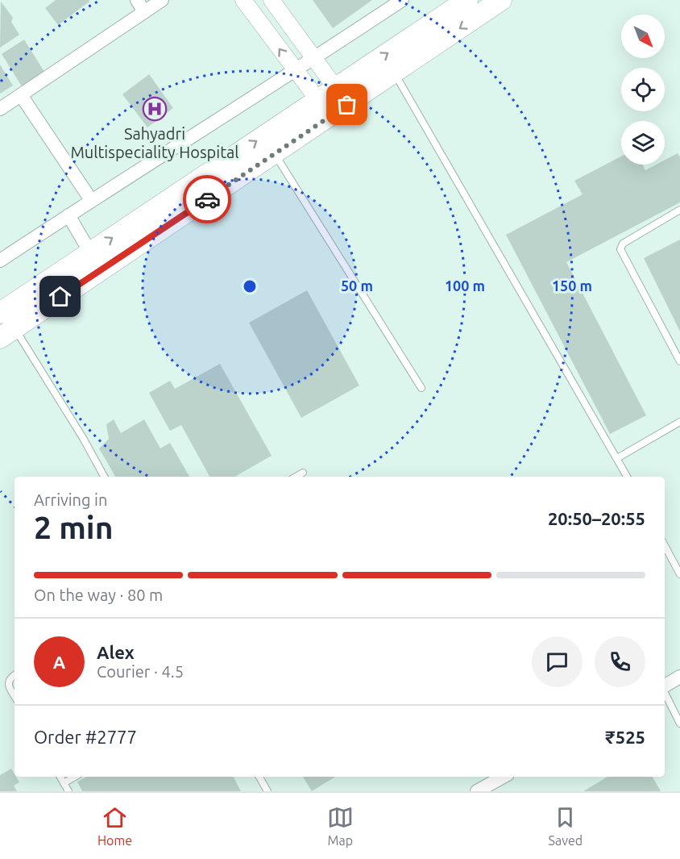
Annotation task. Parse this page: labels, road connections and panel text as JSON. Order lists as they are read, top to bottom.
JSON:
{
  "places": {
    "hospital": ["Sahyadri Multispeciality Hospital"]
  },
  "north": "bottom right",
  "page": {
    "heading": ["2 min", "Arriving in", "20:50–20:55"],
    "panel": [
      "Alex",
      "Courier · 4.5",
      "Order #2777",
      "₹525"
    ],
    "bar": "On the way · 80 m",
    "round": "A",
    "tabs": ["Home", "Map", "Saved"]
  },
  "rings": ["50 m", "100 m", "150 m"]
}
